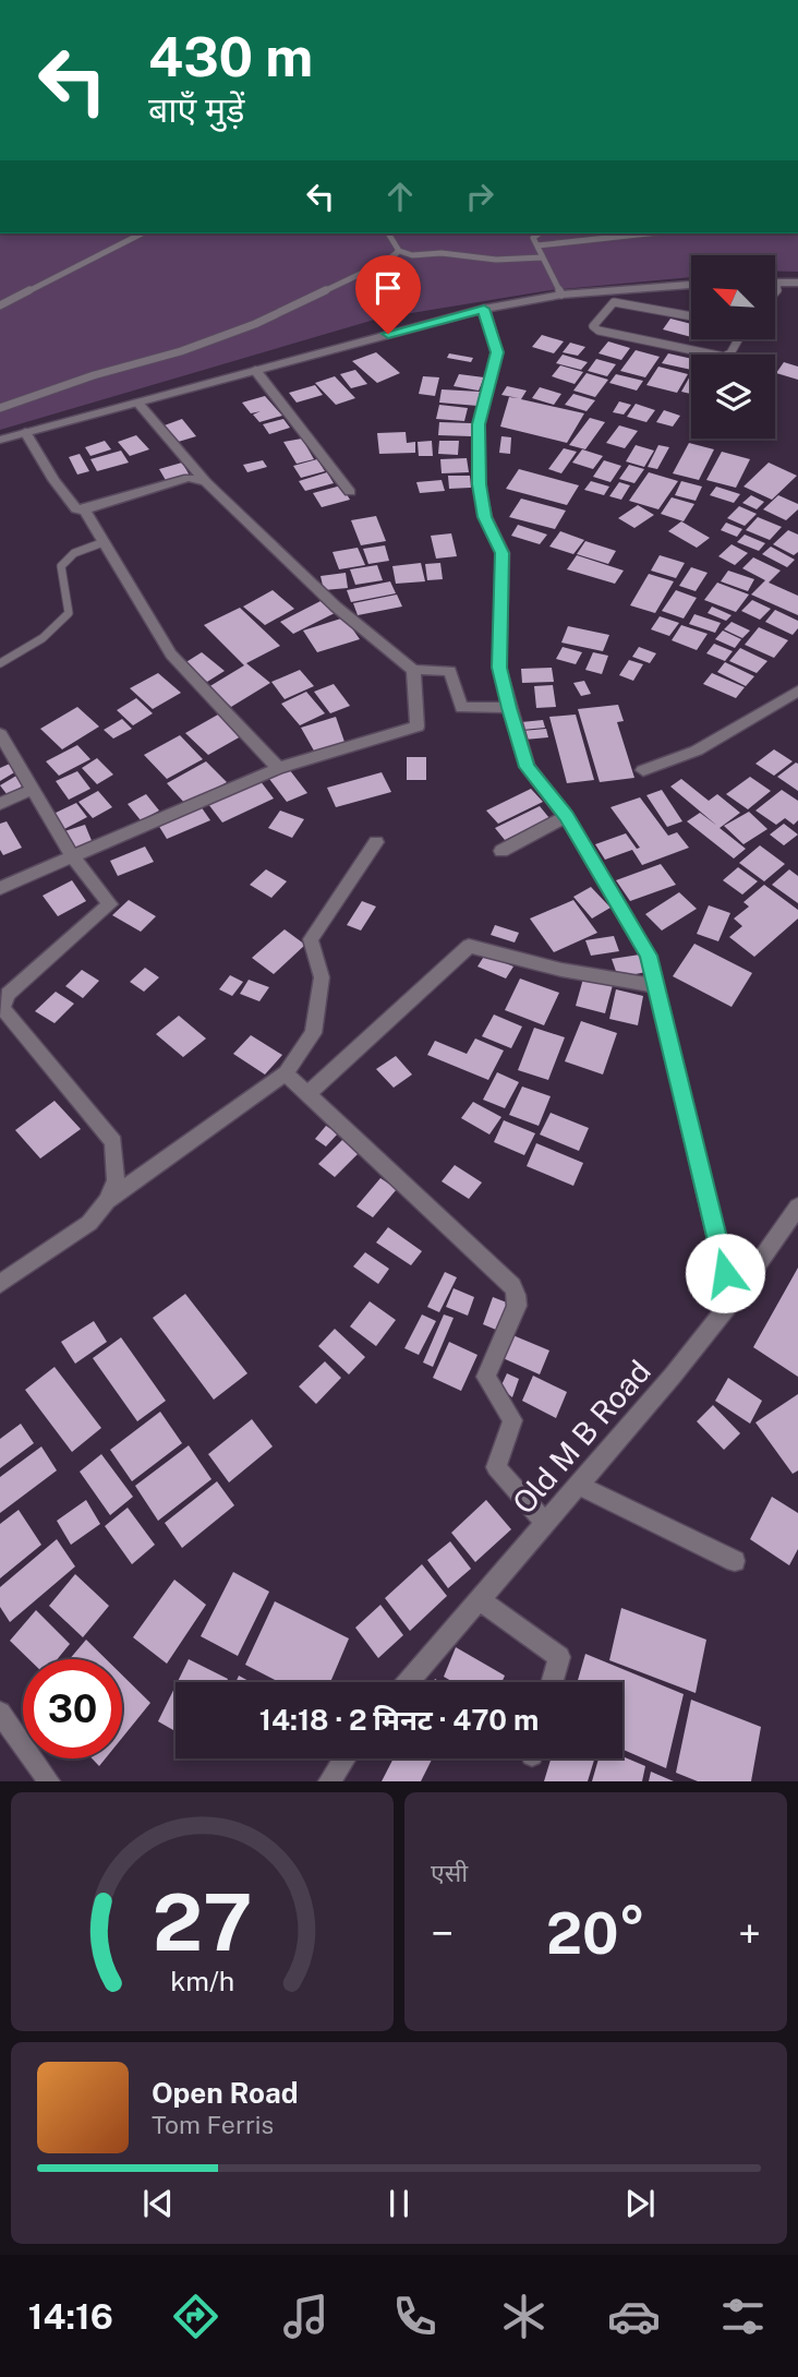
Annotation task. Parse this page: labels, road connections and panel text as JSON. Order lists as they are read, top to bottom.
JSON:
{
  "streets": {
    "street": ["Old M B Road"]
  },
  "north": "top left",
  "page": {
    "turn": ["430 m", "बाएँ मुड़ें"],
    "limit": "30",
    "trip": "14:18 · 2 मिनट · 470 m",
    "tile": "एसी",
    "heat": ["−", "20°", "+"],
    "song": ["Open Road", "Tom Ferris"],
    "tabs": "14:16",
    "gauge": ["27", "km/h"]
  }
}
